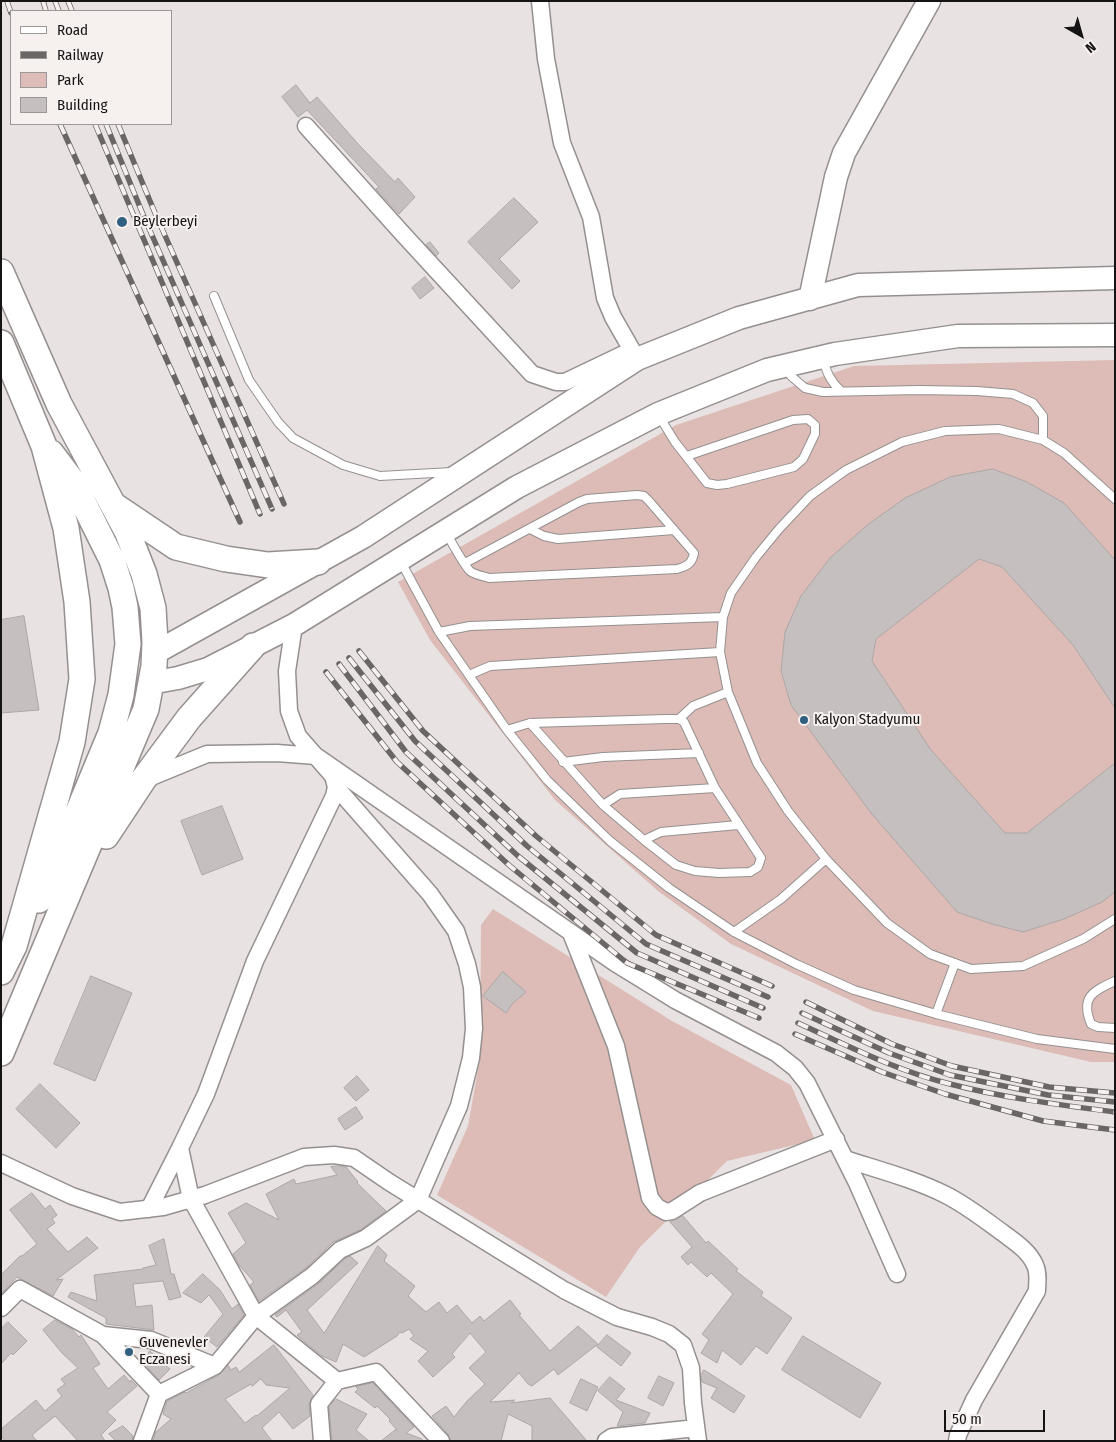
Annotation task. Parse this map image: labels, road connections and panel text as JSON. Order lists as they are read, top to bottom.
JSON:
{
  "places": ["Beylerbeyi", "Kalyon Stadyumu", "Guvenevler Eczanesi"],
  "legend": [
    "Road",
    "Railway",
    "Park",
    "Building"
  ],
  "scale_bar": "50 m",
  "north": "bottom right"
}
